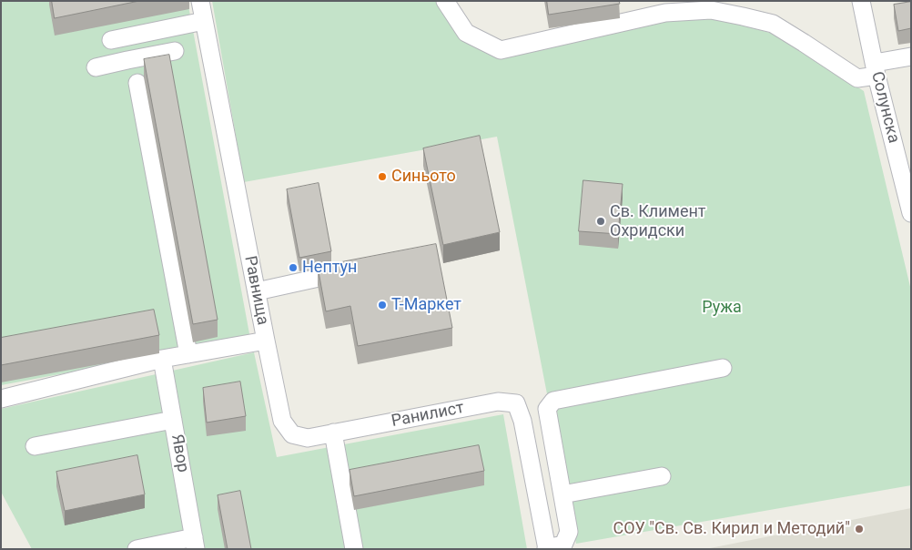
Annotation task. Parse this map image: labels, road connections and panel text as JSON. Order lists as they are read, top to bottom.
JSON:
{
  "streets": {
    "street": [
      "Солунска",
      "Равнища",
      "Ранилист",
      "Явор"
    ]
  },
  "crossings": [
    ["Равнища", "Ранилист"],
    ["Равнища", "Явор"]
  ],
  "parks": ["Ружа"],
  "places": [
    "Синьото",
    "Св. Климент Охридски",
    "Нептун",
    "Т-Маркет",
    "СОУ \"Св. Св. Кирил и Методий\""
  ]
}
